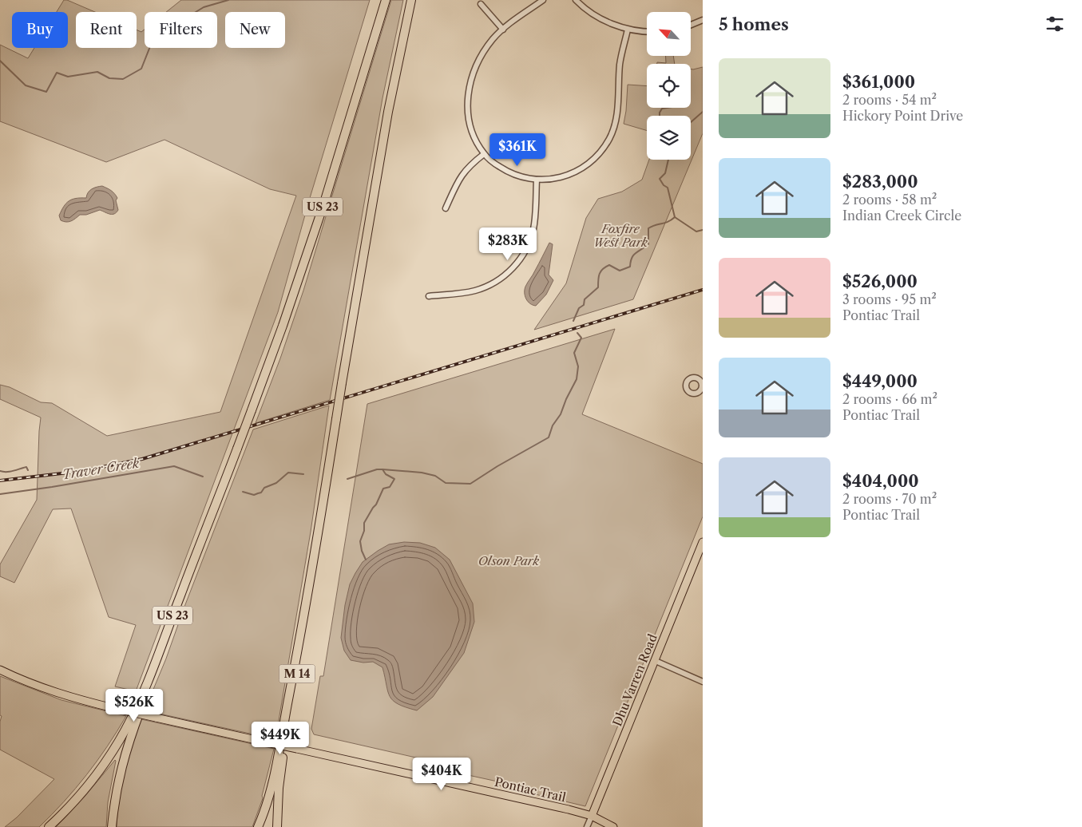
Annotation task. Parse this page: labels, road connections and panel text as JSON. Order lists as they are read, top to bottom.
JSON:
{
  "streets": {
    "highway": ["US 23", "M 14"],
    "main road": ["Dhu Varren Road", "Pontiac Trail"]
  },
  "crossings": [
    ["Dhu Varren Road", "Pontiac Trail"]
  ],
  "water": ["Traver Creek"],
  "parks": ["Foxfire West Park", "Olson Park"],
  "north": "top left",
  "page": {
    "heading": "5 homes",
    "chip": [
      "Buy",
      "Rent",
      "Filters",
      "New"
    ],
    "list": [
      {
        "name": "$361,000",
        "note": "2 rooms · 54 m² · Hickory Point Drive"
      },
      {
        "name": "$283,000",
        "note": "2 rooms · 58 m² · Indian Creek Circle"
      },
      {
        "name": "$526,000",
        "note": "3 rooms · 95 m² · Pontiac Trail"
      },
      {
        "name": "$449,000",
        "note": "2 rooms · 66 m² · Pontiac Trail"
      },
      {
        "name": "$404,000",
        "note": "2 rooms · 70 m² · Pontiac Trail"
      }
    ],
    "price": [
      "$361K",
      "$283K",
      "$526K",
      "$449K",
      "$404K"
    ]
  }
}
